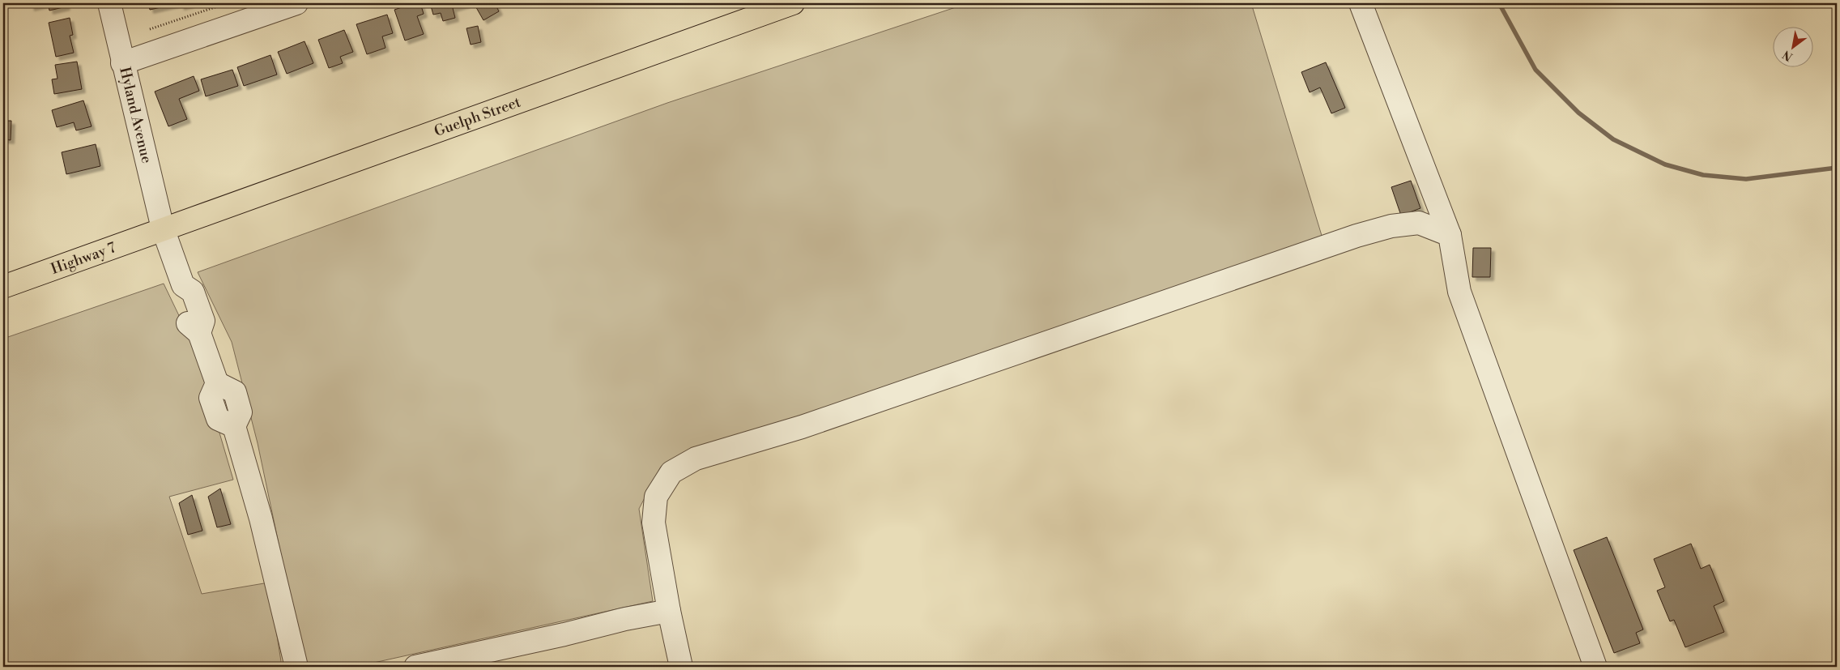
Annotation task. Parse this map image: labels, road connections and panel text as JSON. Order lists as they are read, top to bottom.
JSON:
{
  "streets": {
    "main road": ["Guelph Street", "Highway 7"],
    "street": ["Hyland Avenue"]
  },
  "crossings": [
    ["Hyland Avenue", "Guelph Street"],
    ["Hyland Avenue", "Highway 7"],
    ["Guelph Street", "Highway 7"]
  ],
  "north": "bottom left"
}
